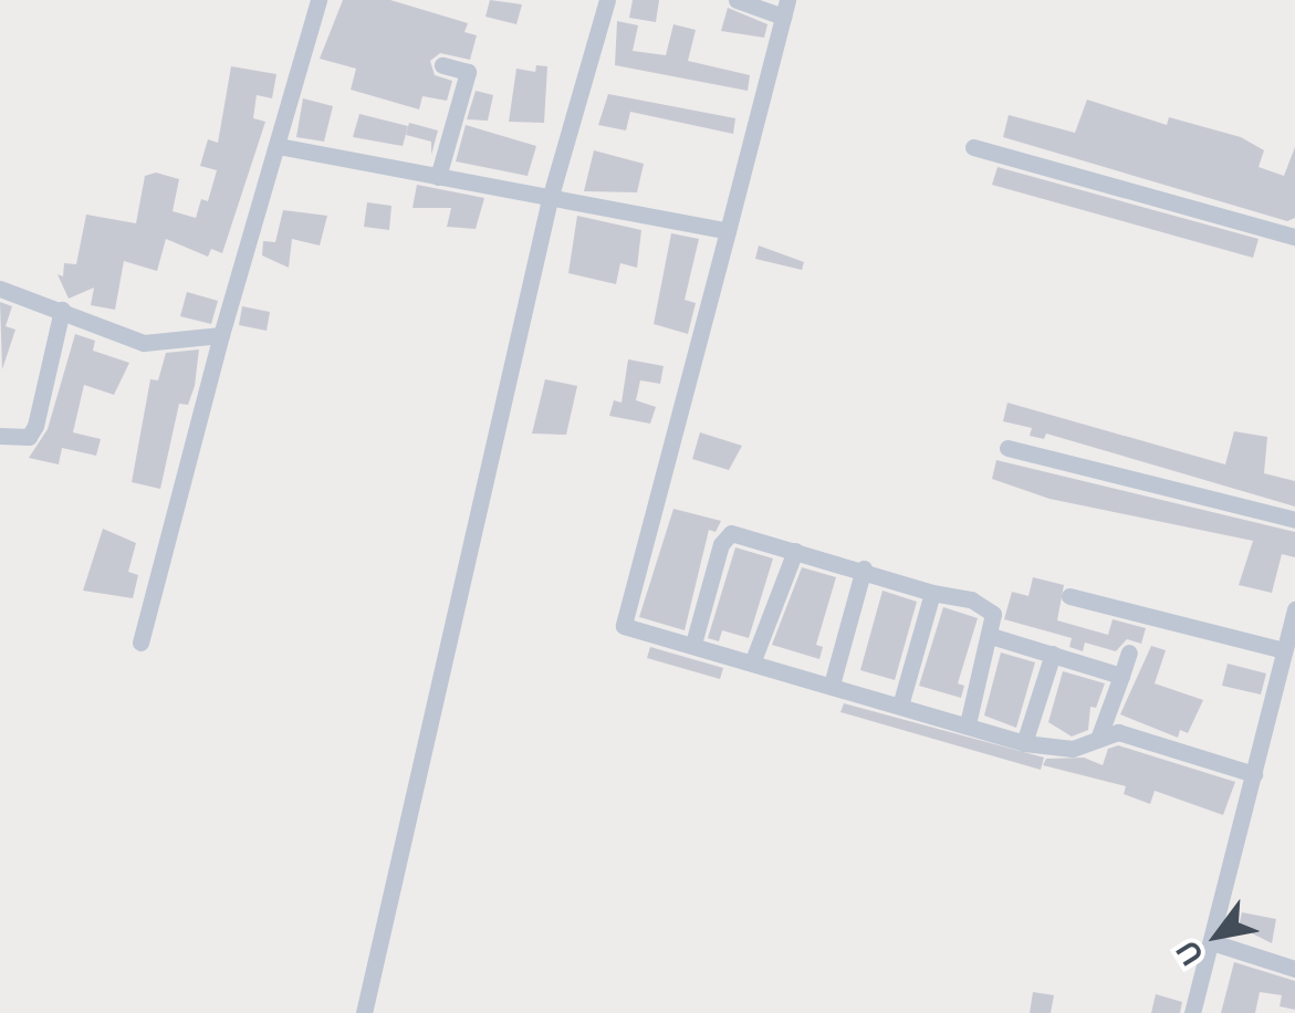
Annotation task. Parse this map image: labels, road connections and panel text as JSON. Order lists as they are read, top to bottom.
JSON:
{
  "north": "bottom left"
}
